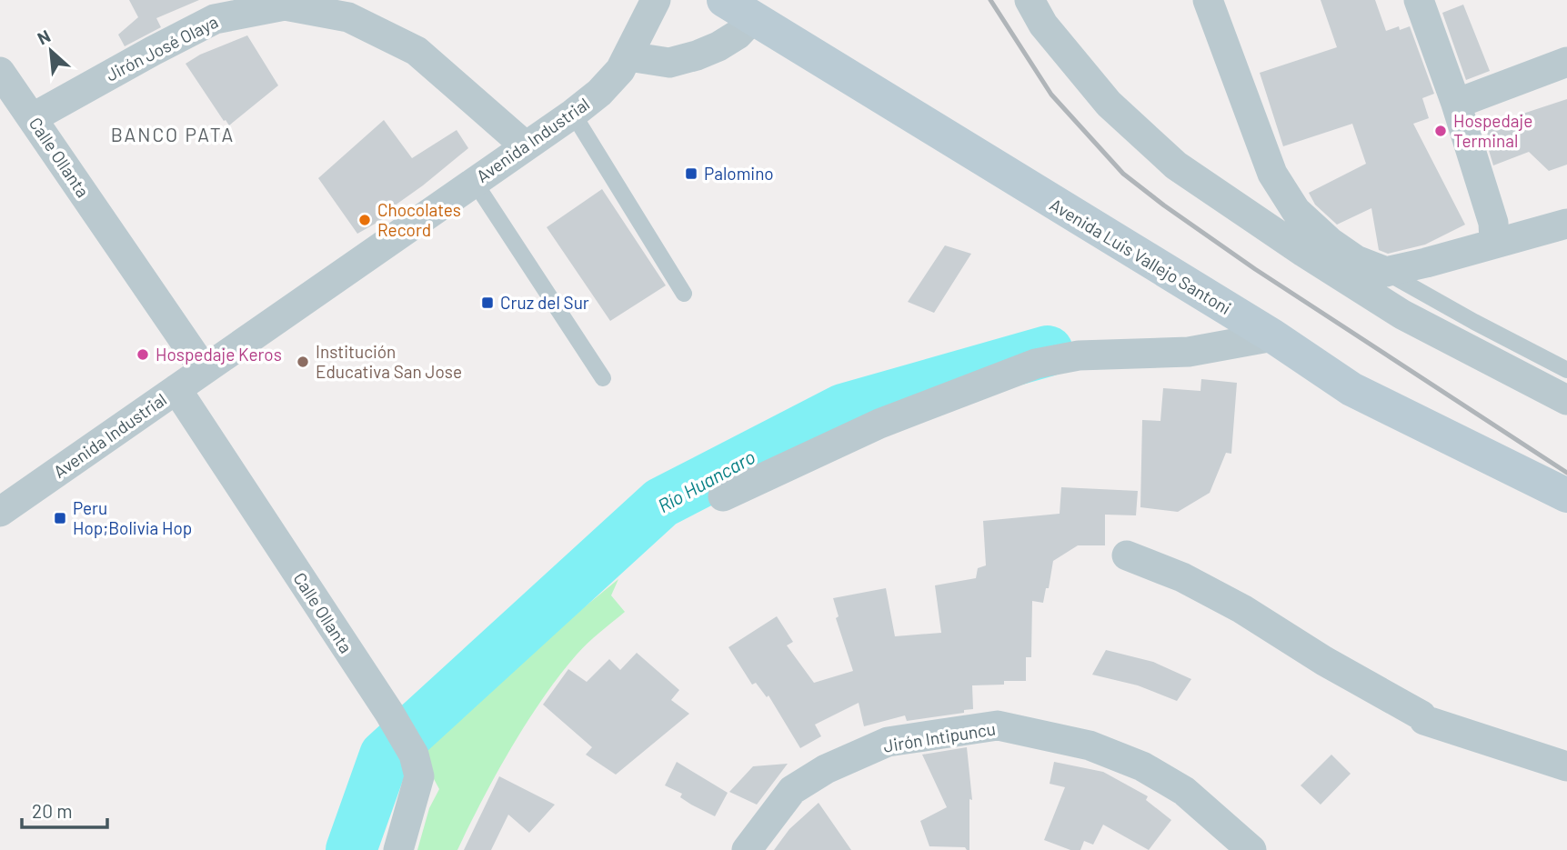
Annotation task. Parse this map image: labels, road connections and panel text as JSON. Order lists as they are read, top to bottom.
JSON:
{
  "streets": {
    "street": [
      "Jirón José Olaya",
      "Avenida Industrial",
      "Calle Ollanta",
      "Avenida Luis Vallejo Santoni",
      "Jirón Intipuncu"
    ]
  },
  "crossings": [
    ["Jirón José Olaya", "Avenida Industrial"],
    ["Jirón José Olaya", "Calle Ollanta"],
    ["Avenida Industrial", "Calle Ollanta"]
  ],
  "districts": ["BANCO PATA"],
  "water": ["Río Huancaro"],
  "places": {
    "other": [
      "Hospedaje Terminal",
      "Chocolates Record",
      "Hospedaje Keros",
      "Institución Educativa San Jose"
    ],
    "transit": ["Palomino", "Cruz del Sur", "Peru Hop;Bolivia Hop"]
  },
  "scale_bar": "20 m",
  "north": "top left"
}
